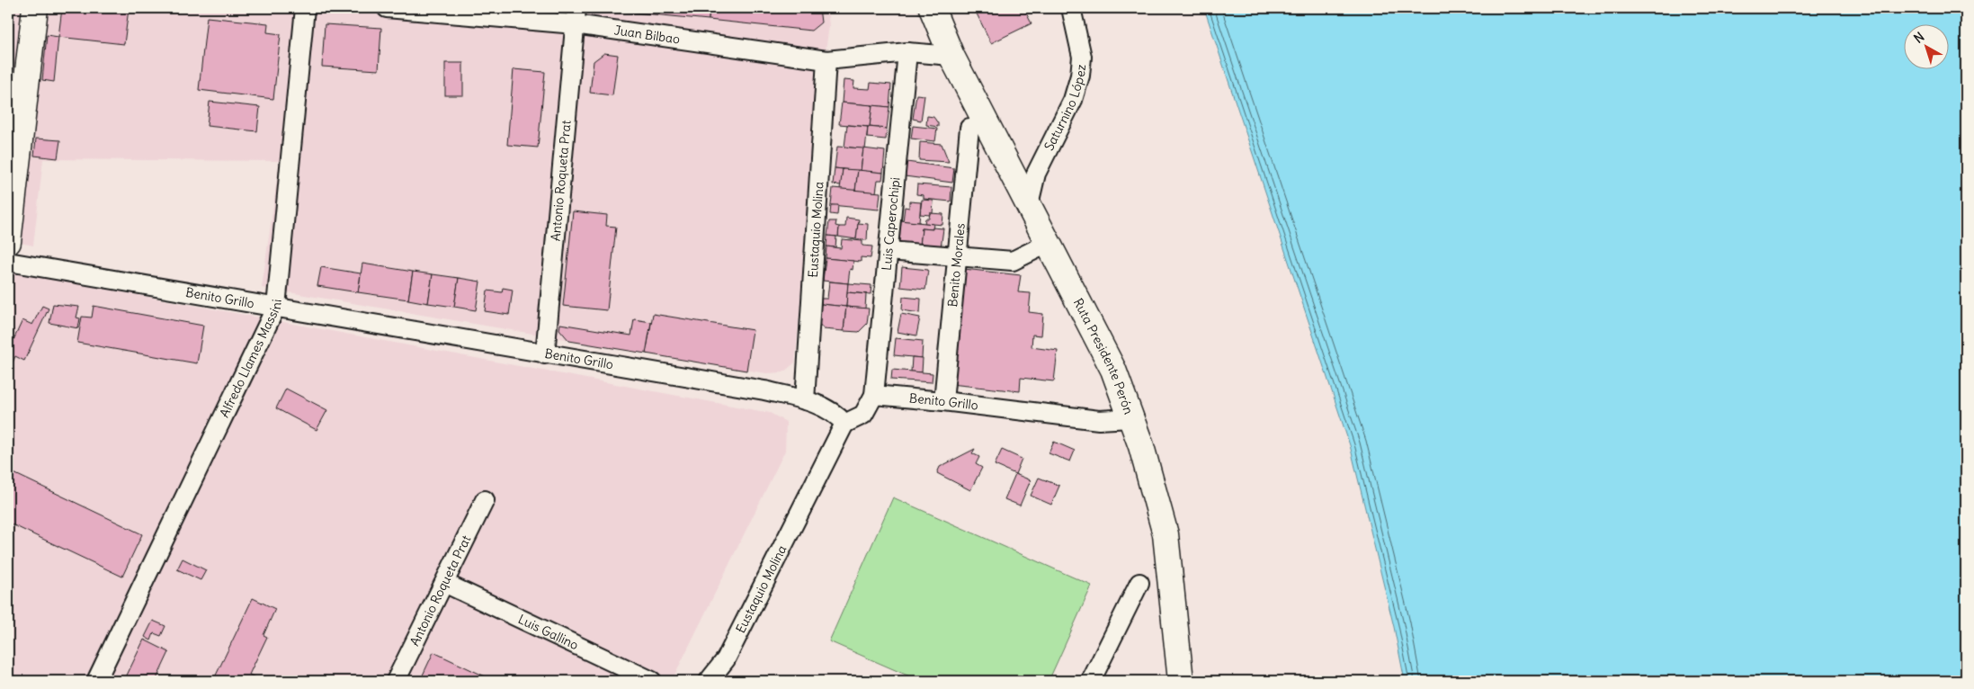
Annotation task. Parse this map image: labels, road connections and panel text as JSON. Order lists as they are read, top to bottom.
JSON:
{
  "streets": {
    "main road": ["Ruta Presidente Perón"],
    "street": [
      "Juan Bilbao",
      "Saturnino López",
      "Antonio Roqueta Prat",
      "Luis Caperochipi",
      "Eustaquio Molina",
      "Benito Morales",
      "Benito Grillo",
      "Alfredo Llames Massini",
      "Luis Gallino"
    ]
  },
  "crossings": [
    ["Juan Bilbao", "Antonio Roqueta Prat"],
    ["Juan Bilbao", "Luis Caperochipi"],
    ["Juan Bilbao", "Eustaquio Molina"],
    ["Juan Bilbao", "Ruta Presidente Perón"],
    ["Saturnino López", "Ruta Presidente Perón"],
    ["Antonio Roqueta Prat", "Benito Grillo"],
    ["Antonio Roqueta Prat", "Luis Gallino"],
    ["Luis Caperochipi", "Benito Grillo"],
    ["Eustaquio Molina", "Benito Grillo"],
    ["Benito Morales", "Benito Grillo"],
    ["Benito Grillo", "Ruta Presidente Perón"],
    ["Benito Grillo", "Alfredo Llames Massini"]
  ],
  "north": "top left"
}
